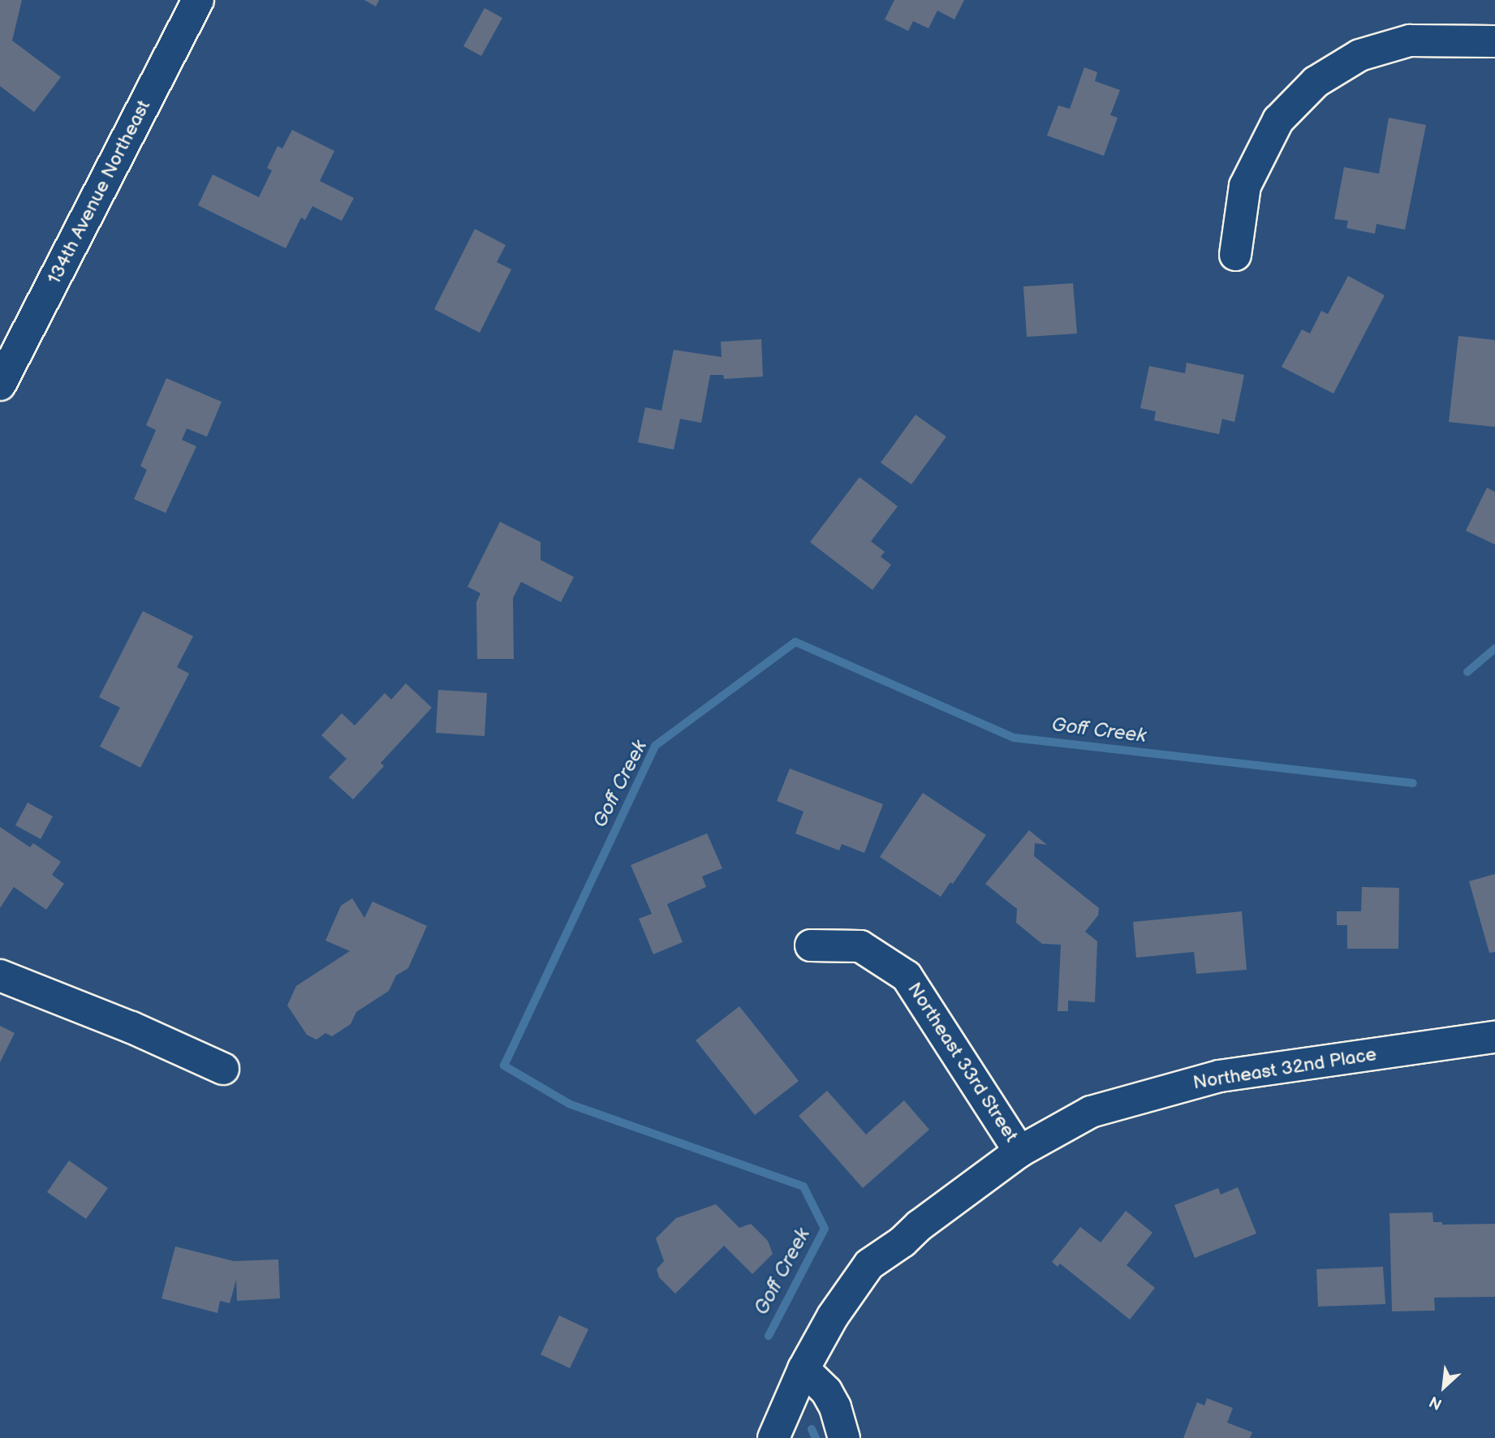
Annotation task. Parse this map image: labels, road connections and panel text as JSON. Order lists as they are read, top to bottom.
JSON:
{
  "streets": {
    "street": ["134th Avenue Northeast", "Northeast 33rd Street", "Northeast 32nd Place"]
  },
  "crossings": [
    ["Northeast 33rd Street", "Northeast 32nd Place"]
  ],
  "water": ["Goff Creek"],
  "north": "bottom left"
}
